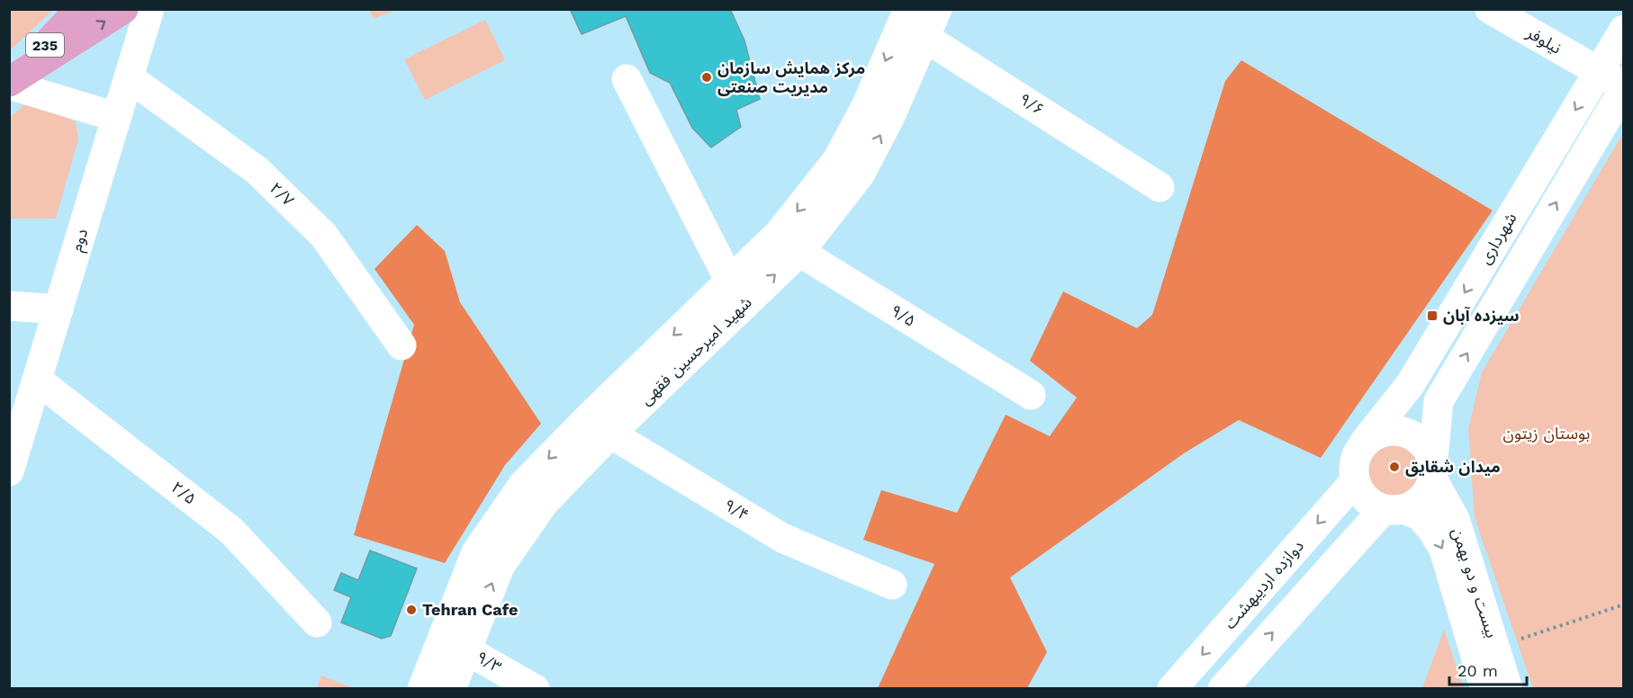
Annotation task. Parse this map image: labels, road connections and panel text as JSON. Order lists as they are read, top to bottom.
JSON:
{
  "streets": {
    "main road": ["235"],
    "street": [
      "نیلوفر",
      "۹/۶",
      "۲/۷",
      "شهرداری",
      "دوم",
      "۹/۵",
      "شهید امیرحسین فقهی",
      "۲/۵",
      "۹/۴",
      "بیست و دو بهمن",
      "دوازده اردیبهشت",
      "۹/۳"
    ]
  },
  "crossings": [
    ["نیلوفر", "شهرداری"],
    ["۹/۶", "شهید امیرحسین فقهی"],
    ["۲/۷", "دوم"],
    ["شهرداری", "بیست و دو بهمن"],
    ["شهرداری", "دوازده اردیبهشت"],
    ["دوم", "۲/۵"],
    ["۹/۵", "شهید امیرحسین فقهی"],
    ["شهید امیرحسین فقهی", "۹/۴"],
    ["شهید امیرحسین فقهی", "۹/۳"],
    ["بیست و دو بهمن", "دوازده اردیبهشت"]
  ],
  "parks": ["بوستان زیتون"],
  "places": {
    "other": ["مرکز همایش سازمان مدیریت صنعتی", "میدان شقایق", "Tehran Cafe"],
    "transit": ["سیزده آبان"]
  },
  "scale_bar": "20 m"
}
